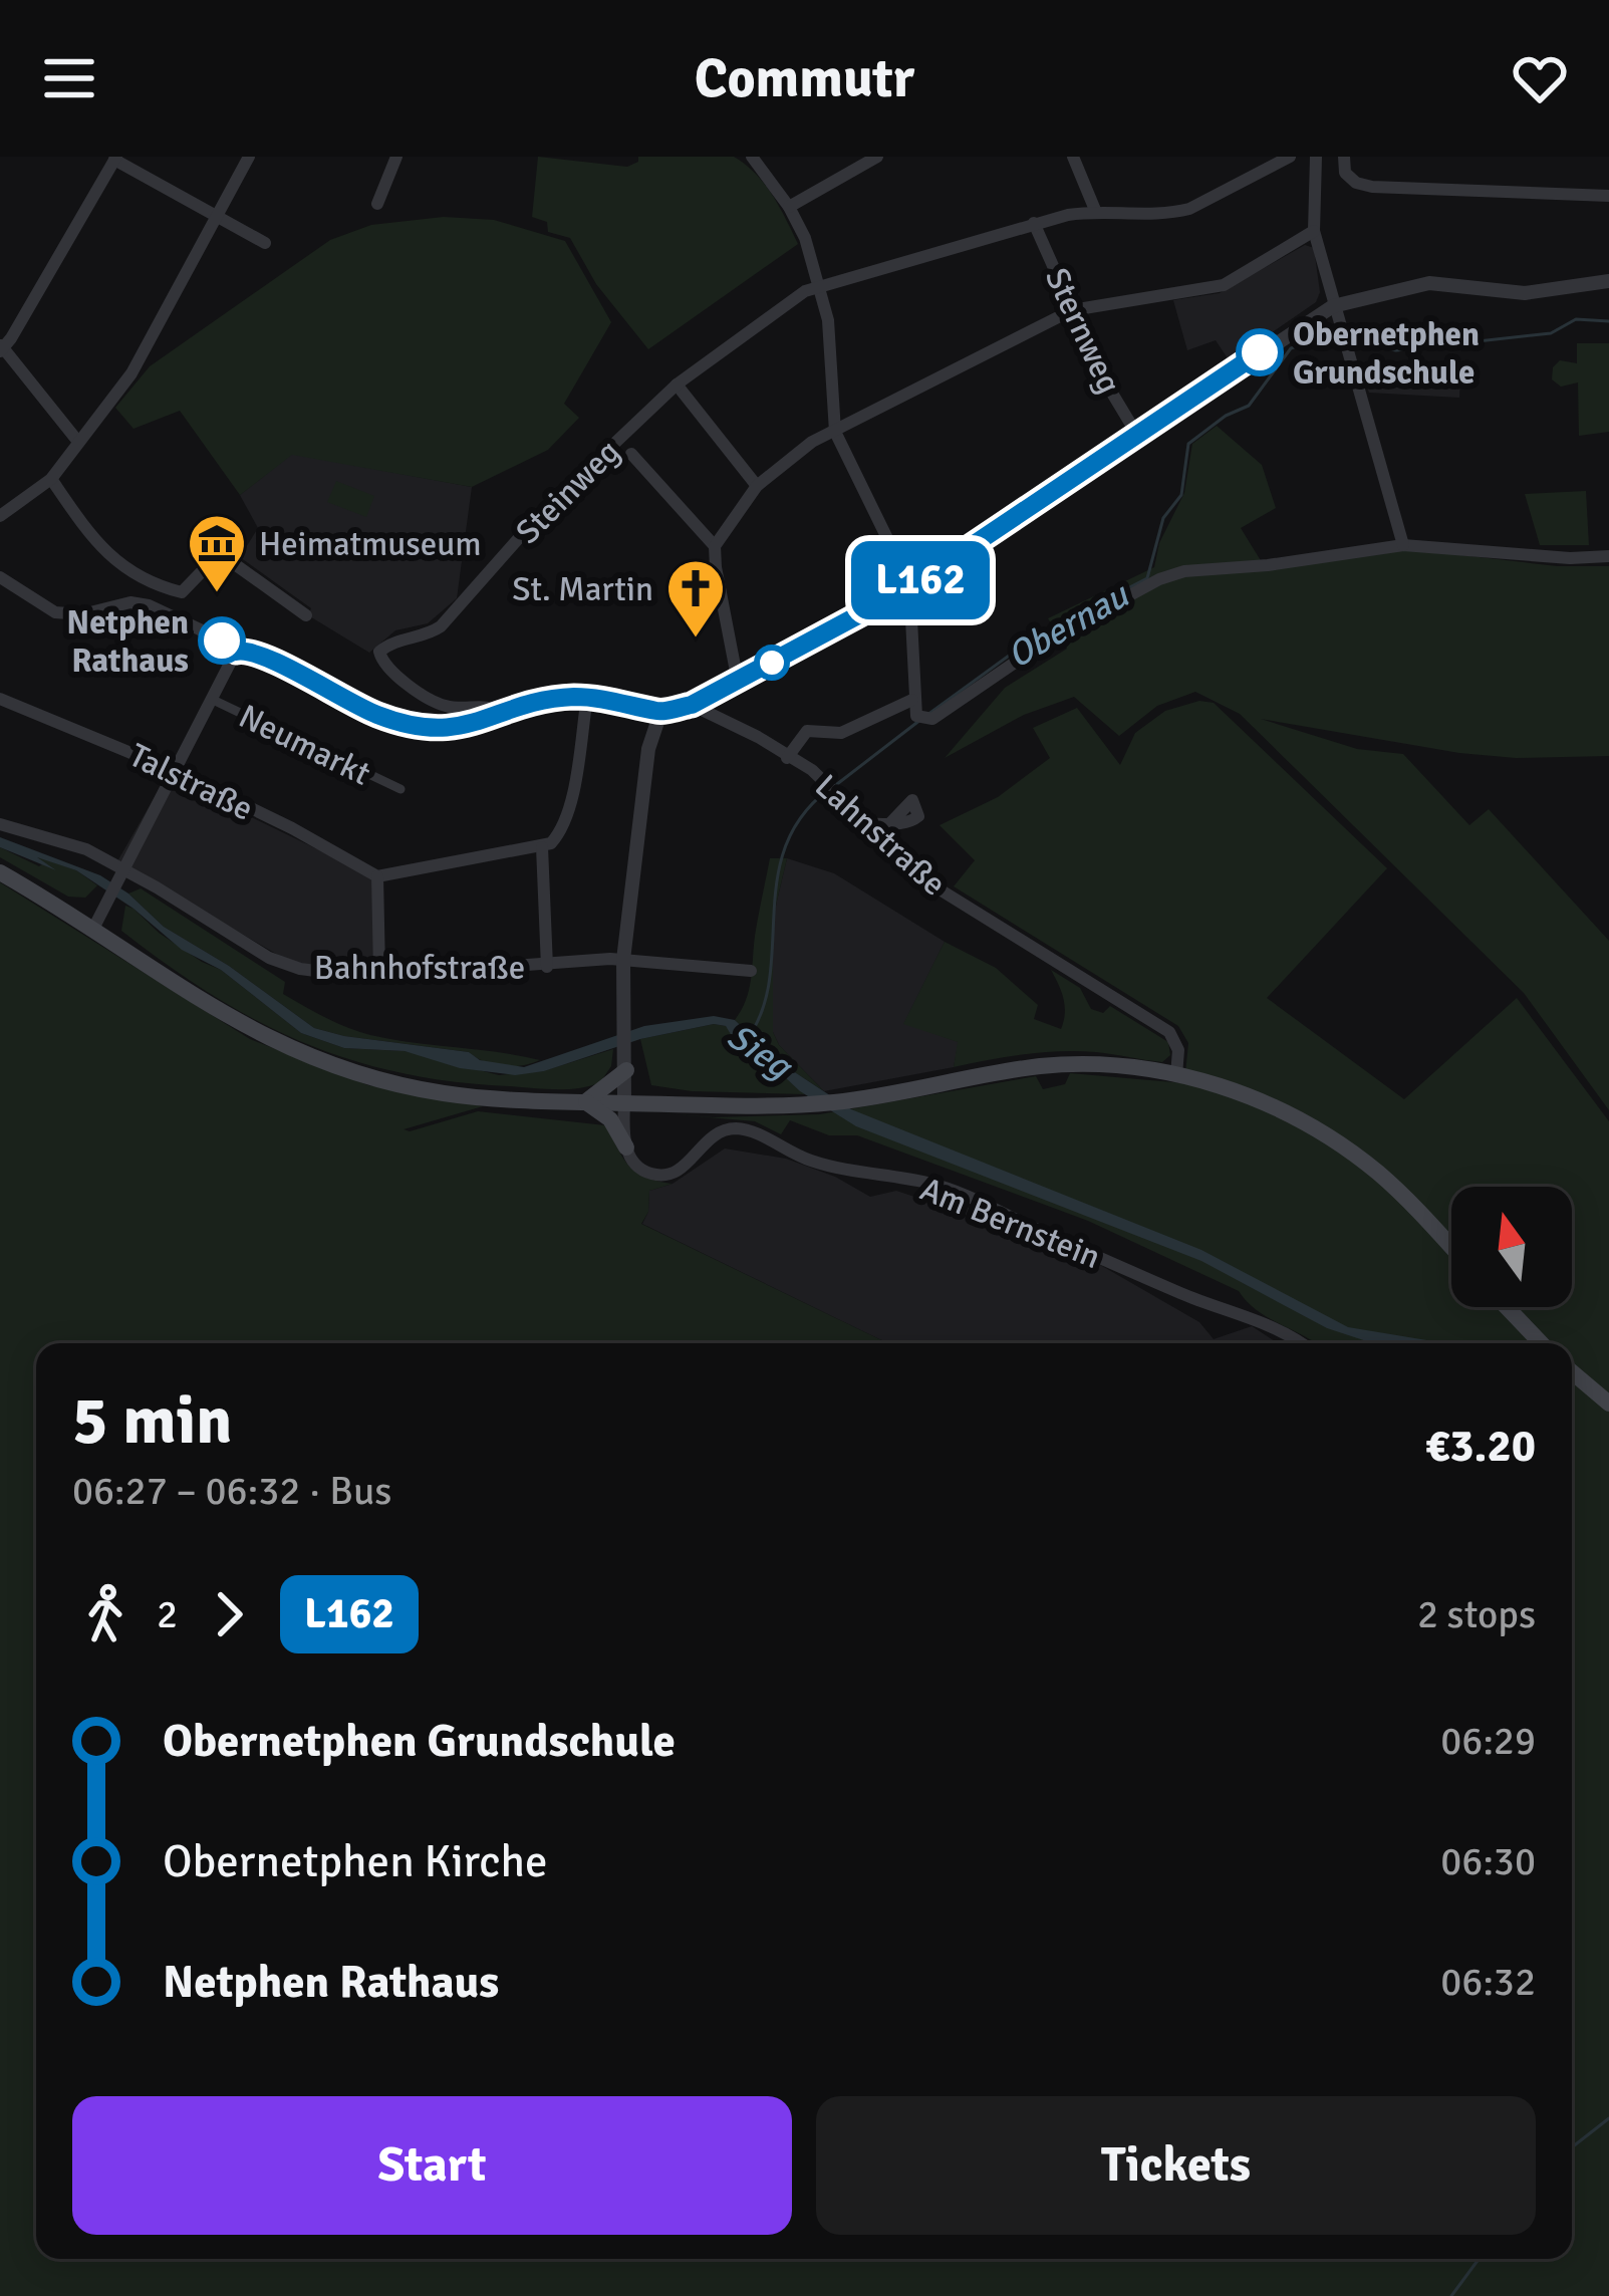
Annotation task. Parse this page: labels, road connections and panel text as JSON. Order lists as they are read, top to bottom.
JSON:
{
  "streets": {
    "street": [
      "Sternweg",
      "Steinweg",
      "Neumarkt",
      "Talstraße",
      "Lahnstraße",
      "Bahnhofstraße",
      "Am Bernstein"
    ]
  },
  "crossings": [
    ["Sternweg", "Steinweg"]
  ],
  "water": ["Obernau", "Sieg"],
  "places": {
    "other": ["Obernetphen Grundschule", "Netphen Rathaus"],
    "museum": ["Heimatmuseum"],
    "church": ["St. Martin"]
  },
  "lines": ["bus line L162"],
  "north": "top",
  "page": {
    "header": "Commutr",
    "on_map": "L162",
    "heading": ["5 min", "06:27 – 06:32 · Bus", "€3.20"],
    "legs": ["2", "L162", "2 stops"],
    "list": [
      {
        "name": "Obernetphen Grundschule",
        "value": "06:29"
      },
      {
        "name": "Obernetphen Kirche",
        "value": "06:30"
      },
      {
        "name": "Netphen Rathaus",
        "value": "06:32"
      }
    ],
    "buttons": ["Start", "Tickets"]
  }
}
